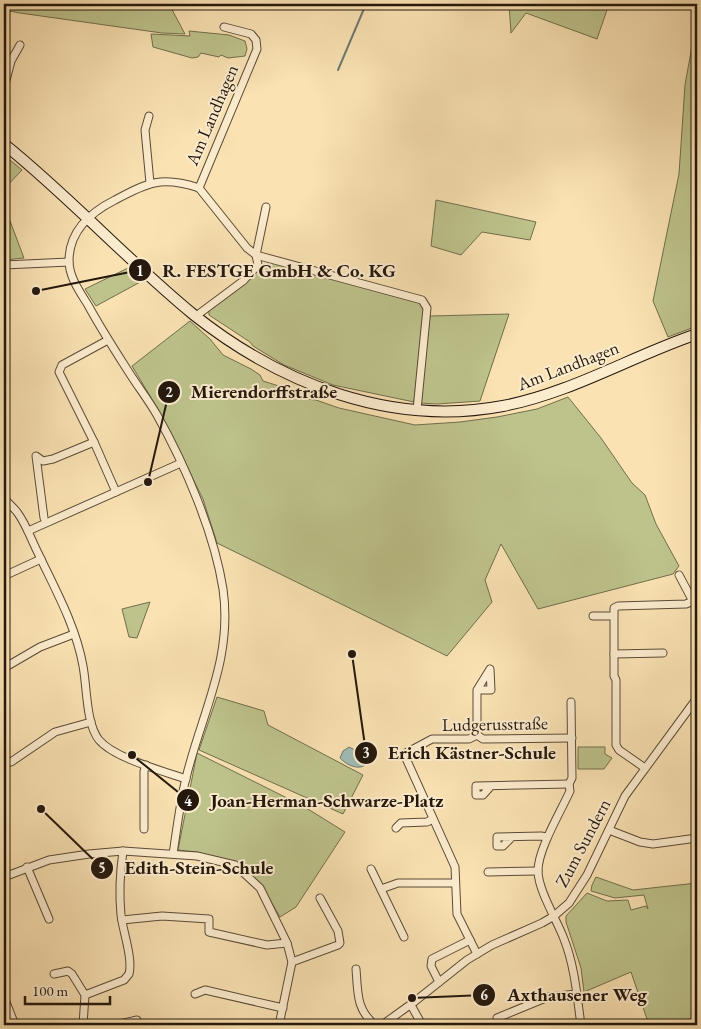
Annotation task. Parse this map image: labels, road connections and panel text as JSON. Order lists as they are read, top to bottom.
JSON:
{
  "streets": {
    "street": ["Am Landhagen", "Ludgerusstraße", "Zum Sundern"]
  },
  "crossings": [
    ["Ludgerusstraße", "Zum Sundern"]
  ],
  "places": [
    "R. FESTGE GmbH & Co. KG",
    "Mierendorffstraße",
    "Erich Kästner-Schule",
    "Joan-Herman-Schwarze-Platz",
    "Edith-Stein-Schule",
    "Axthausener Weg"
  ],
  "scale_bar": "100 m"
}
